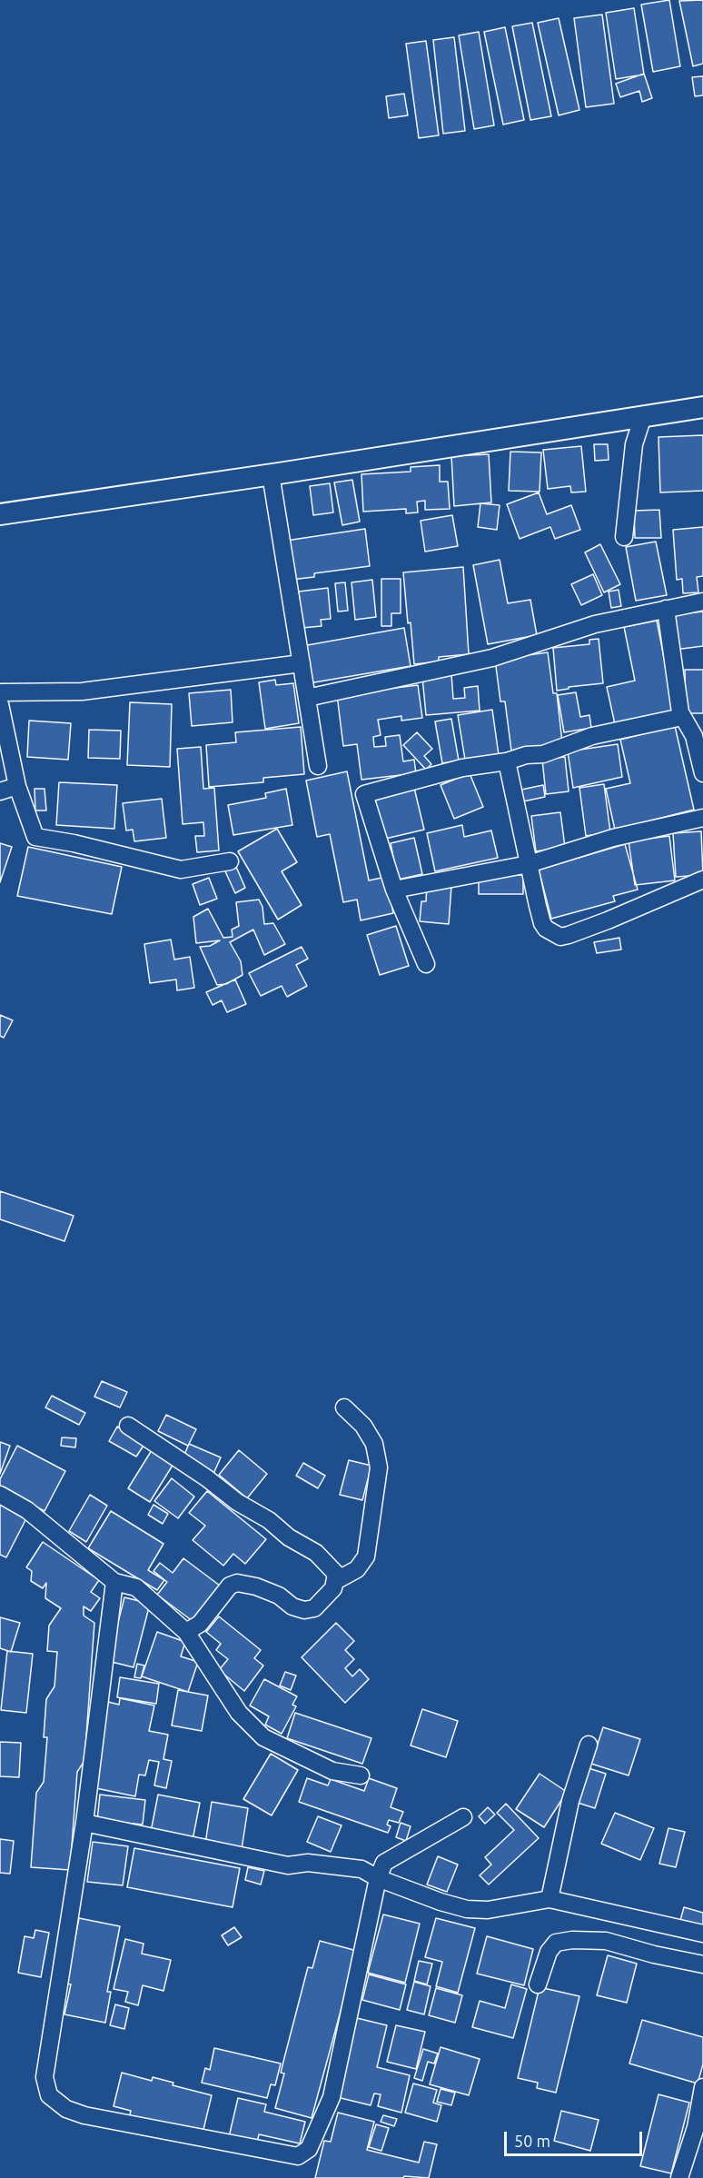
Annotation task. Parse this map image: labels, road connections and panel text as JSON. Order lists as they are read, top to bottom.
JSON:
{
  "scale_bar": "50 m"
}
